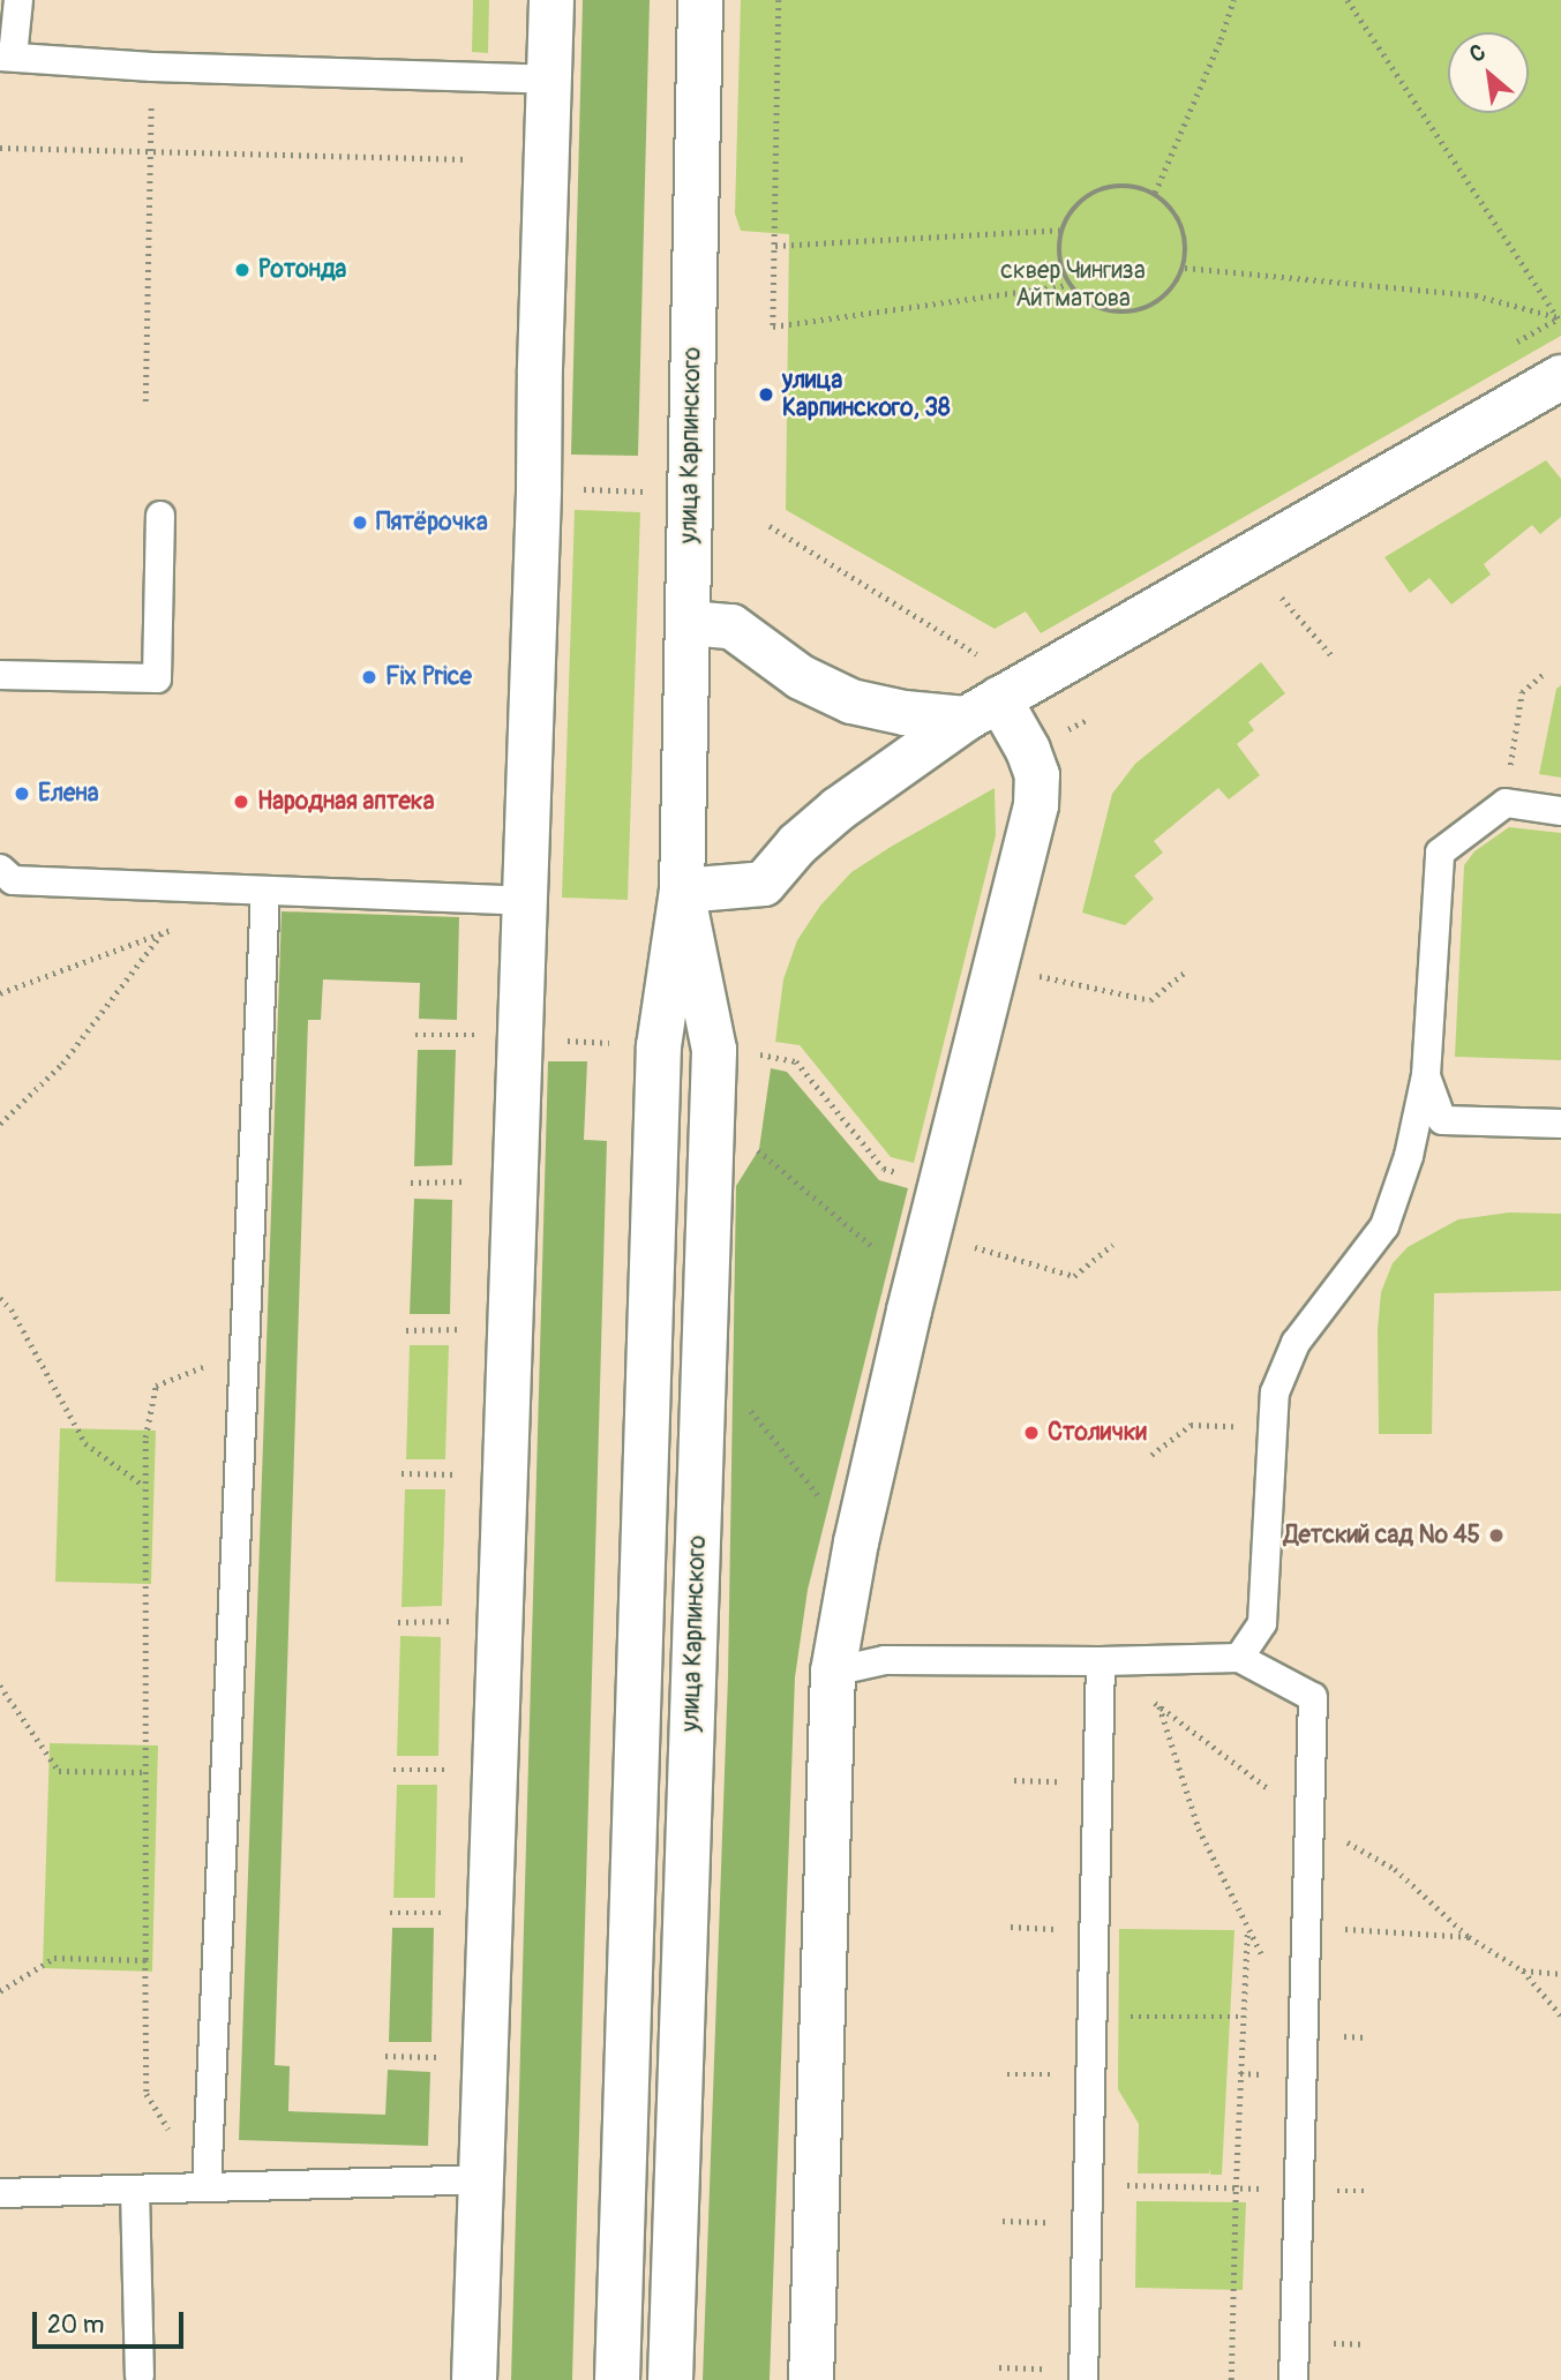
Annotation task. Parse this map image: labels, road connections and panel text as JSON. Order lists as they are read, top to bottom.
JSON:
{
  "streets": {
    "street": ["улица Карпинского"]
  },
  "parks": ["сквер Чингиза Айтматова"],
  "places": [
    "Ротонда",
    "улица Карпинского, 38",
    "Пятёрочка",
    "Fix Price",
    "Елена",
    "Народная аптека",
    "Столички",
    "Детский сад № 45"
  ],
  "scale_bar": "20 m",
  "north": "top left"
}
